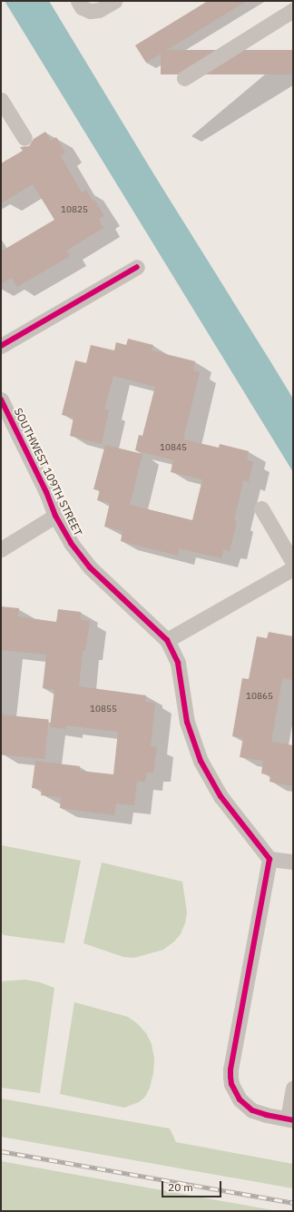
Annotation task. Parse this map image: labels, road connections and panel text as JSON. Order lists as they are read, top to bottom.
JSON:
{
  "streets": {
    "street": ["SOUTHWEST 109TH STREET"]
  },
  "house_numbers": [
    "10825",
    "10845",
    "10865",
    "10855"
  ],
  "scale_bar": "20 m"
}
